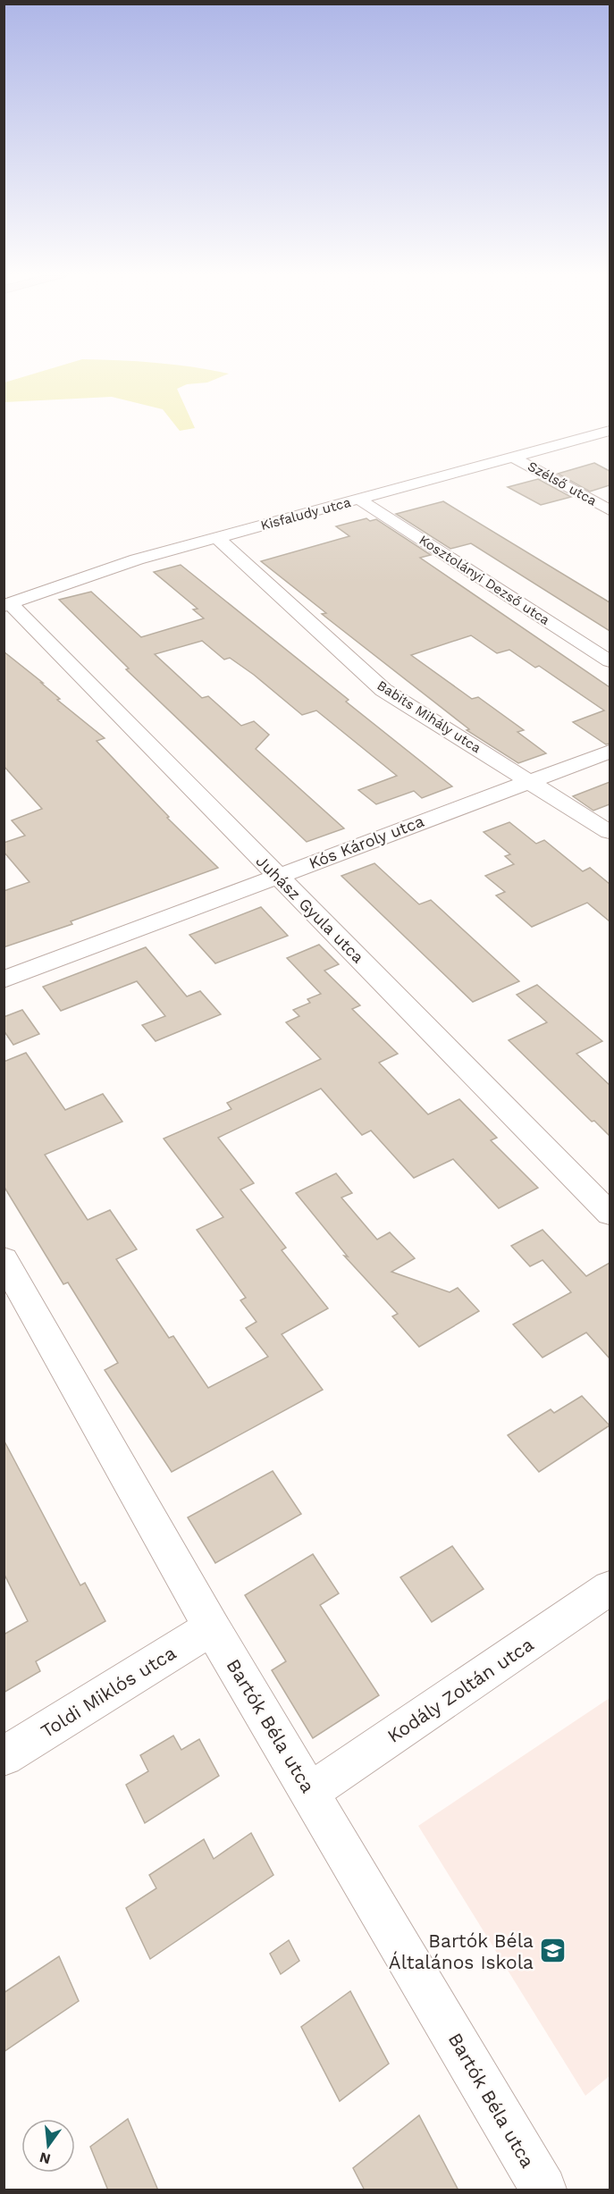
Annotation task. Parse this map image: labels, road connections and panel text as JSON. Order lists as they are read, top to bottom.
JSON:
{
  "streets": {
    "street": [
      "Szélső utca",
      "Kisfaludy utca",
      "Kosztolányi Dezső utca",
      "Babits Mihály utca",
      "Kós Károly utca",
      "Juhász Gyula utca",
      "Kodály Zoltán utca",
      "Toldi Miklós utca",
      "Bartók Béla utca"
    ]
  },
  "crossings": [
    ["Szélső utca", "Kisfaludy utca"],
    ["Kisfaludy utca", "Kosztolányi Dezső utca"],
    ["Kisfaludy utca", "Babits Mihály utca"],
    ["Kisfaludy utca", "Juhász Gyula utca"],
    ["Babits Mihály utca", "Kós Károly utca"],
    ["Kós Károly utca", "Juhász Gyula utca"],
    ["Kodály Zoltán utca", "Bartók Béla utca"],
    ["Toldi Miklós utca", "Bartók Béla utca"]
  ],
  "places": {
    "school or university": ["Bartók Béla Általános Iskola"]
  },
  "north": "bottom"
}
